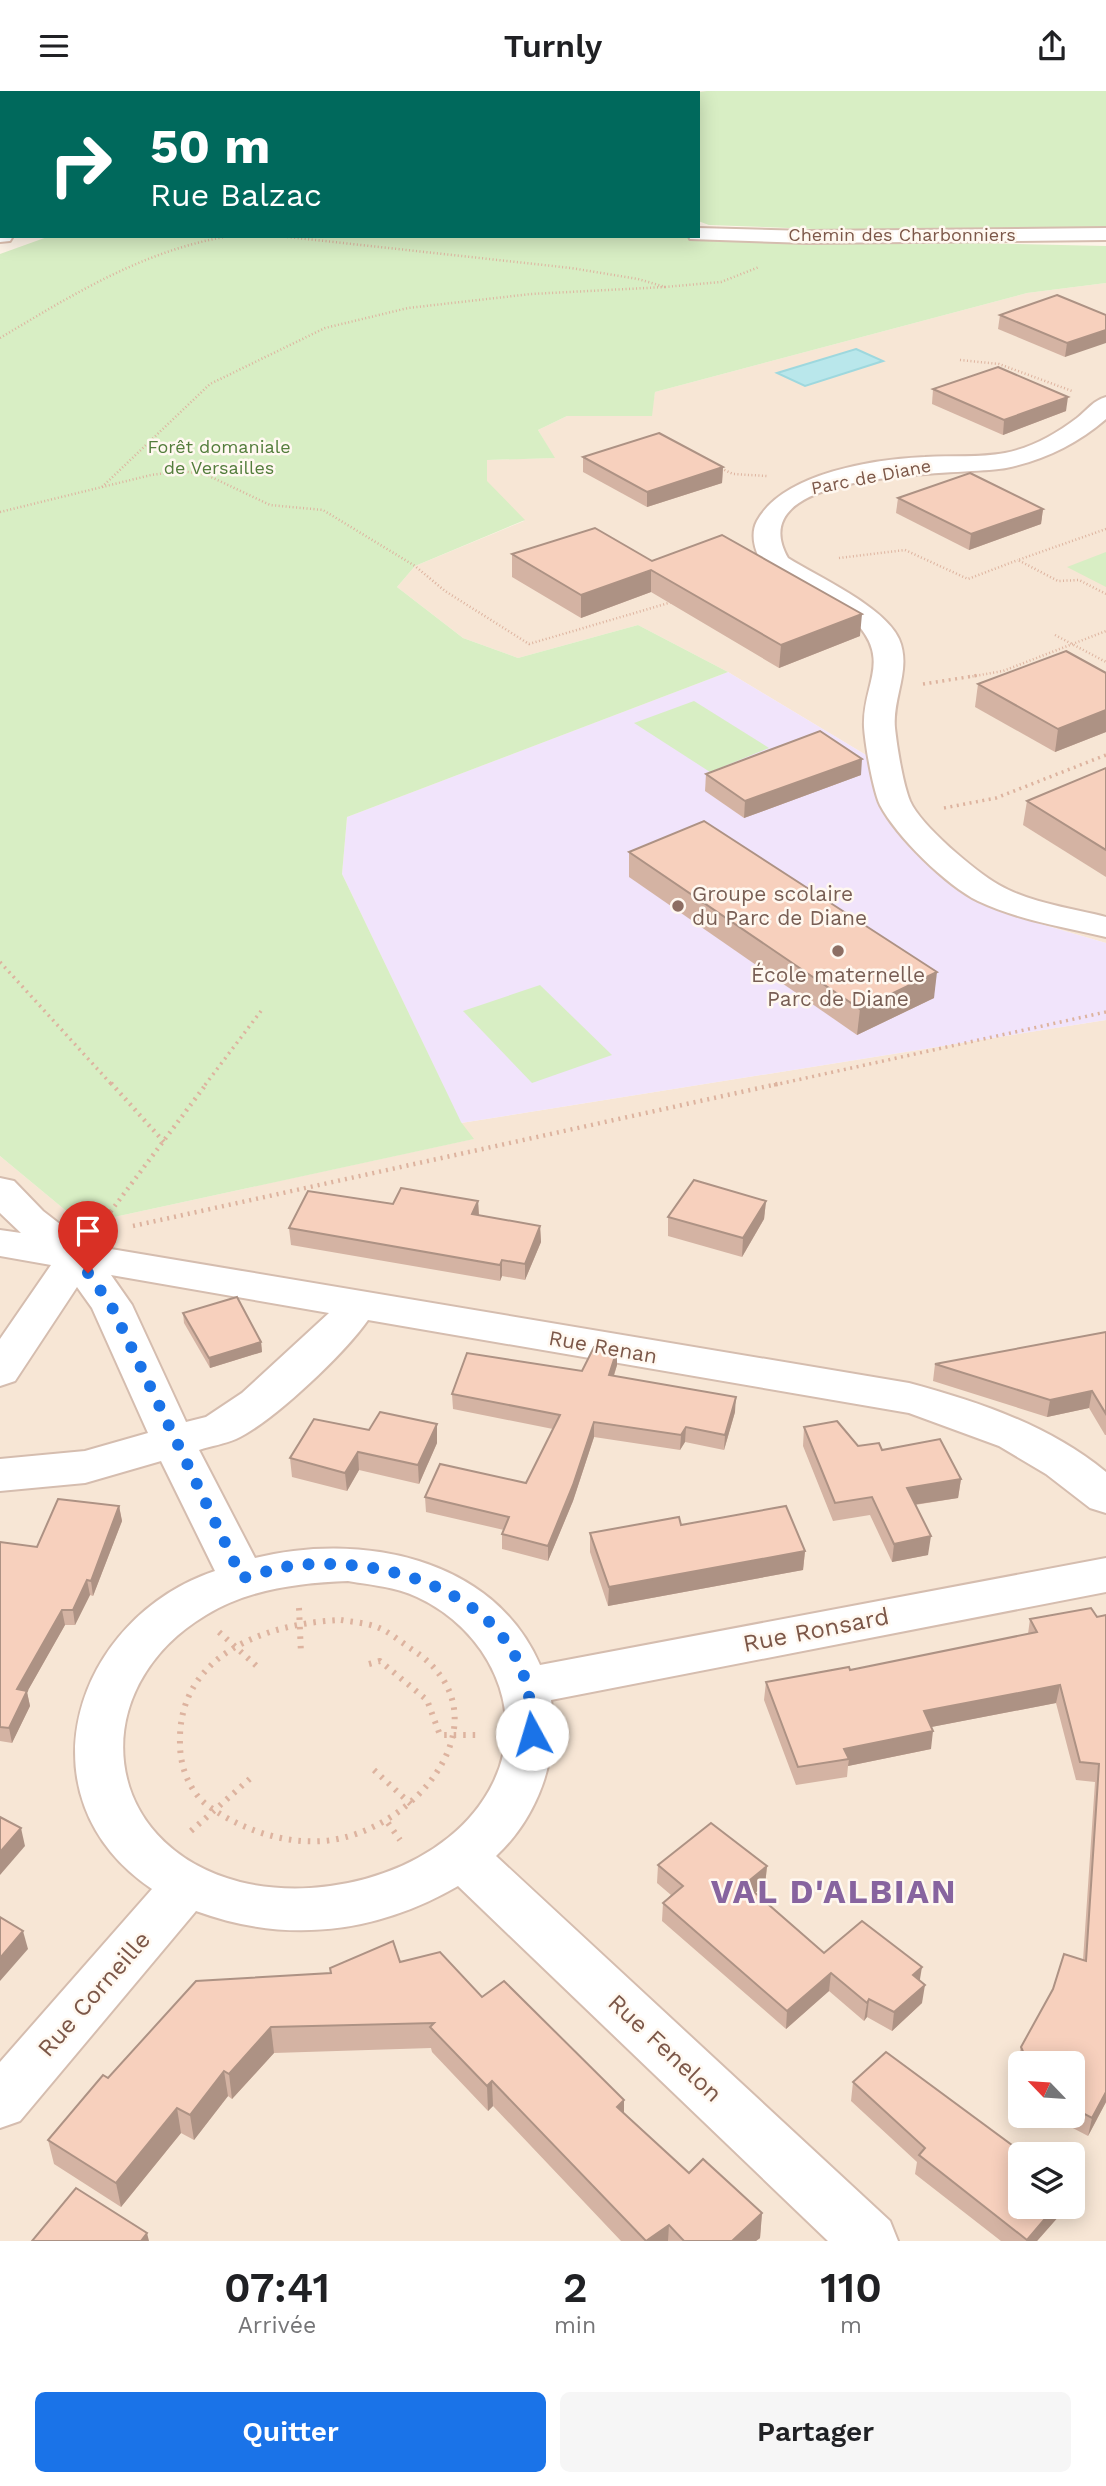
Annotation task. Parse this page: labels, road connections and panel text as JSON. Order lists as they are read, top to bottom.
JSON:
{
  "streets": {
    "street": [
      "Chemin des Charbonniers",
      "Parc de Diane",
      "Rue Renan",
      "Rue Ronsard",
      "Rue Corneille",
      "Rue Fenelon"
    ]
  },
  "districts": ["VAL D'ALBIAN"],
  "parks": ["Forêt domaniale de Versailles"],
  "places": ["Groupe scolaire du Parc de Diane", "École maternelle Parc de Diane"],
  "north": "top left",
  "page": {
    "header": "Turnly",
    "turn": ["50 m", "Rue Balzac"],
    "eta": [
      "07:41",
      "Arrivée",
      "2",
      "min",
      "110",
      "m"
    ],
    "buttons": ["Quitter", "Partager"]
  }
}
